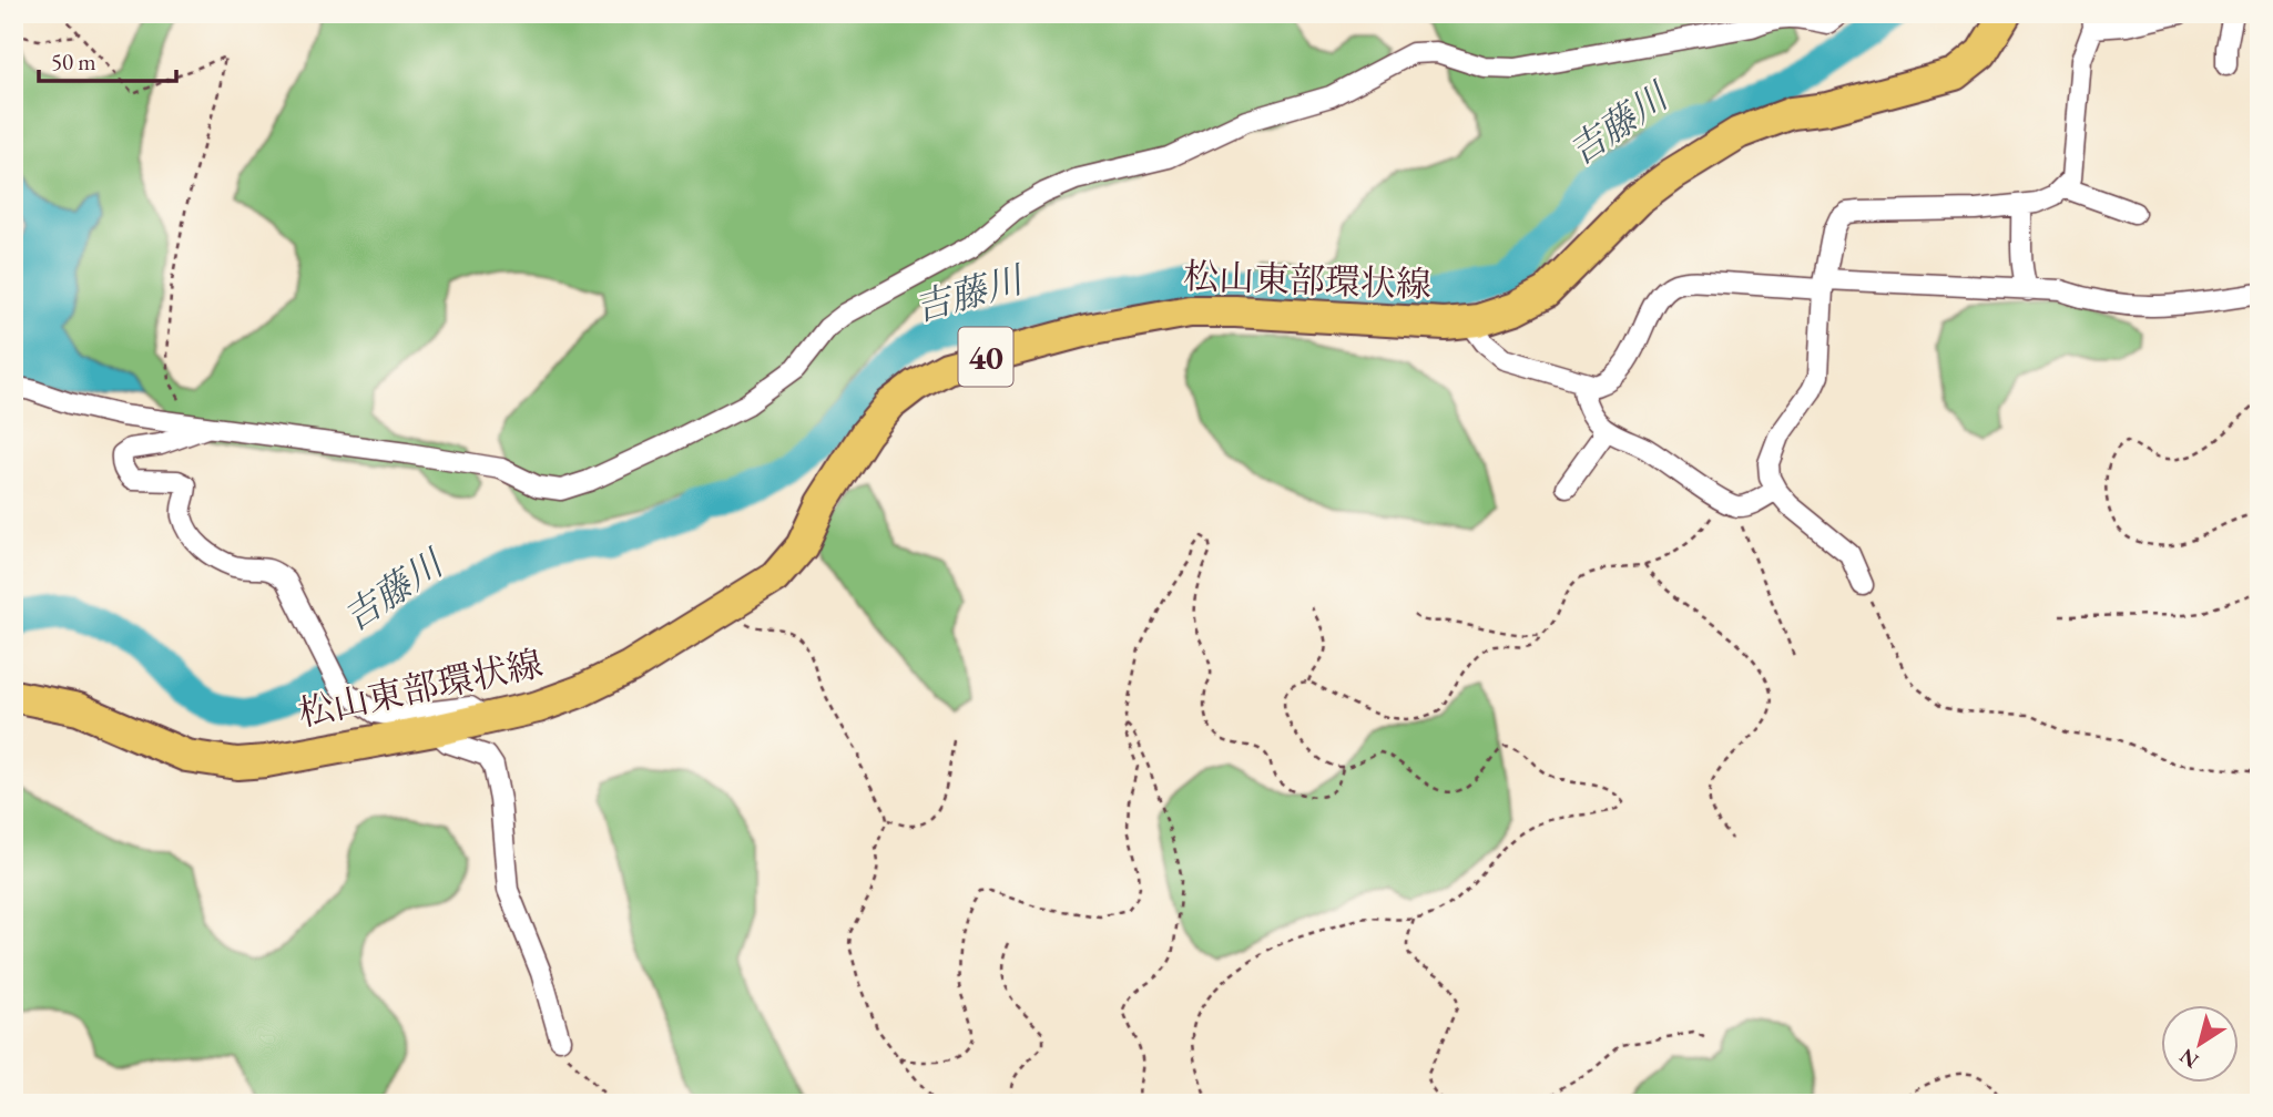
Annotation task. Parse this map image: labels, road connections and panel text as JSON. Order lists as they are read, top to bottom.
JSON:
{
  "streets": {
    "main road": ["松山東部環状線", "40"]
  },
  "water": ["吉藤川"],
  "scale_bar": "50 m",
  "north": "bottom left"
}
